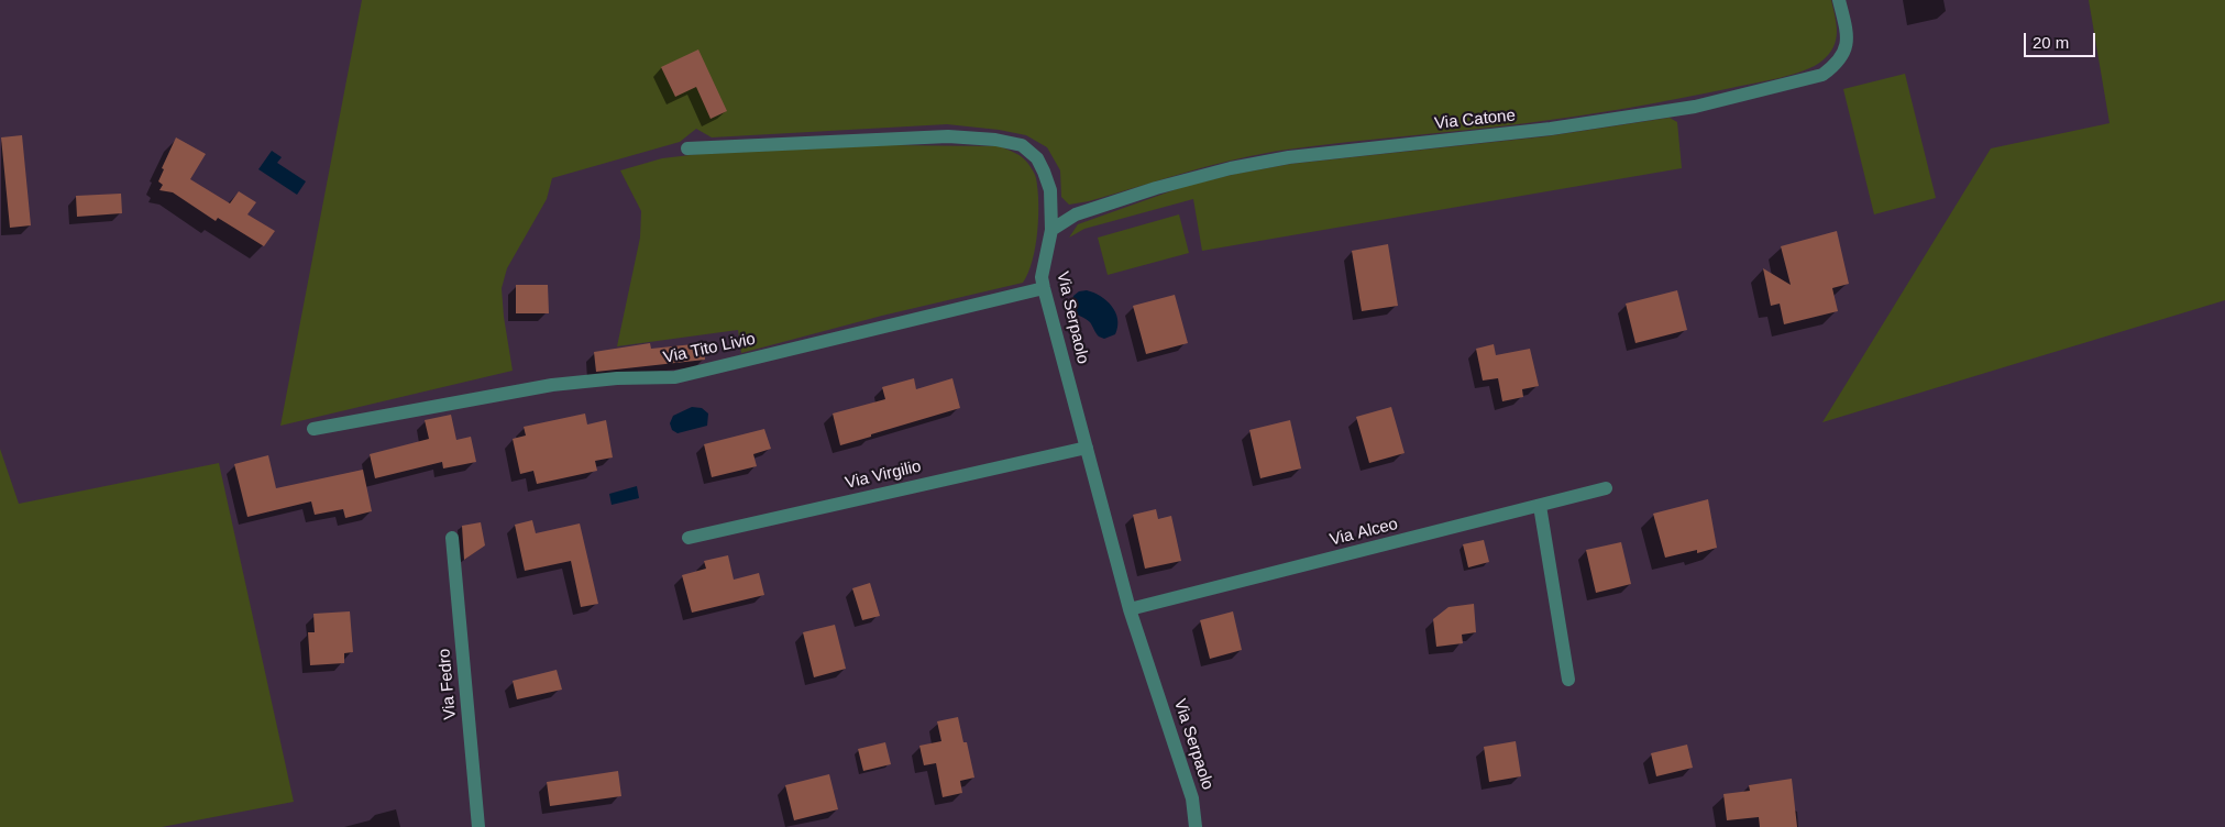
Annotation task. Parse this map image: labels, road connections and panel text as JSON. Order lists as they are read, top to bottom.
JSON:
{
  "streets": {
    "street": [
      "Via Catone",
      "Via Serpaolo",
      "Via Tito Livio",
      "Via Virgilio",
      "Via Alceo",
      "Via Fedro"
    ]
  },
  "crossings": [
    ["Via Catone", "Via Serpaolo"],
    ["Via Serpaolo", "Via Tito Livio"],
    ["Via Serpaolo", "Via Virgilio"],
    ["Via Serpaolo", "Via Alceo"]
  ],
  "scale_bar": "20 m"
}
